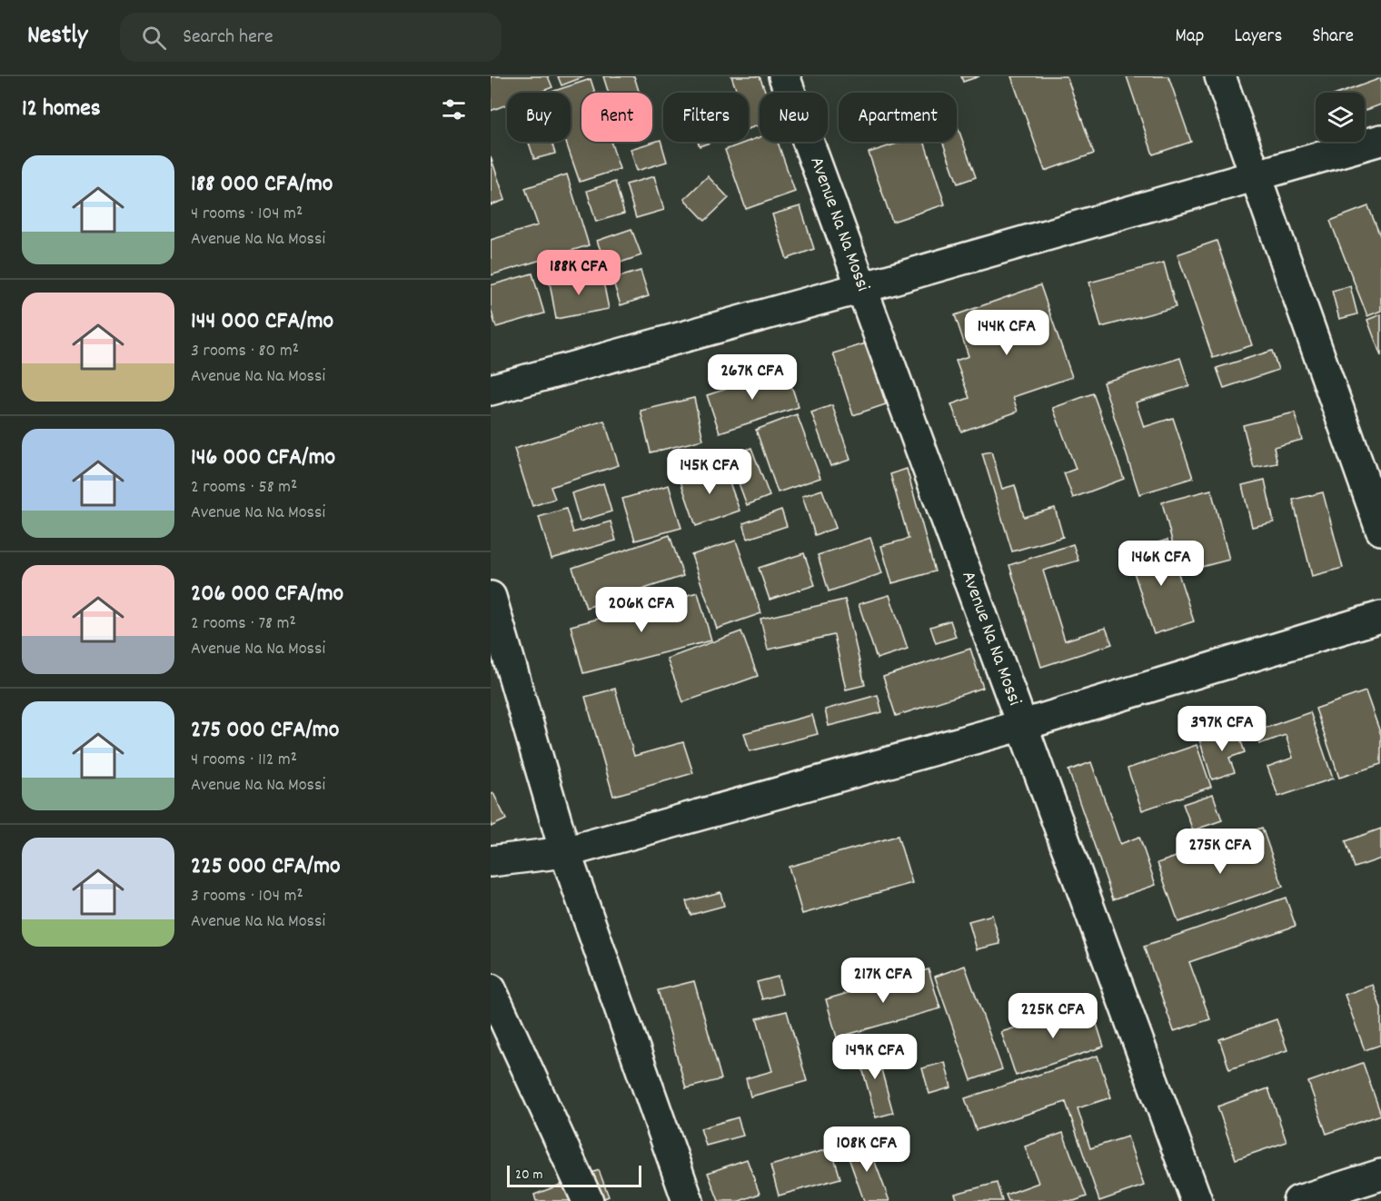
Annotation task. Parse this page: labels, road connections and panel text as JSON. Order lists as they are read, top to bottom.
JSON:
{
  "streets": {
    "street": ["Avenue Na Na Mossi"]
  },
  "scale_bar": "20 m",
  "page": {
    "header": "Nestly",
    "search": "Search here",
    "nav": ["Map", "Layers", "Share"],
    "heading": "12 homes",
    "chip": [
      "Buy",
      "Rent",
      "Filters",
      "New",
      "Apartment"
    ],
    "list": [
      {
        "name": "188 000 CFA/mo",
        "note": "4 rooms · 104 m² · Avenue Na Na Mossi"
      },
      {
        "name": "144 000 CFA/mo",
        "note": "3 rooms · 80 m² · Avenue Na Na Mossi"
      },
      {
        "name": "146 000 CFA/mo",
        "note": "2 rooms · 58 m² · Avenue Na Na Mossi"
      },
      {
        "name": "206 000 CFA/mo",
        "note": "2 rooms · 78 m² · Avenue Na Na Mossi"
      },
      {
        "name": "275 000 CFA/mo",
        "note": "4 rooms · 112 m² · Avenue Na Na Mossi"
      },
      {
        "name": "225 000 CFA/mo",
        "note": "3 rooms · 104 m² · Avenue Na Na Mossi"
      }
    ],
    "price": [
      "188K CFA",
      "144K CFA",
      "267K CFA",
      "145K CFA",
      "146K CFA",
      "206K CFA",
      "397K CFA",
      "275K CFA",
      "217K CFA",
      "225K CFA",
      "149K CFA",
      "108K CFA"
    ],
    "scale": "20 m"
  }
}
